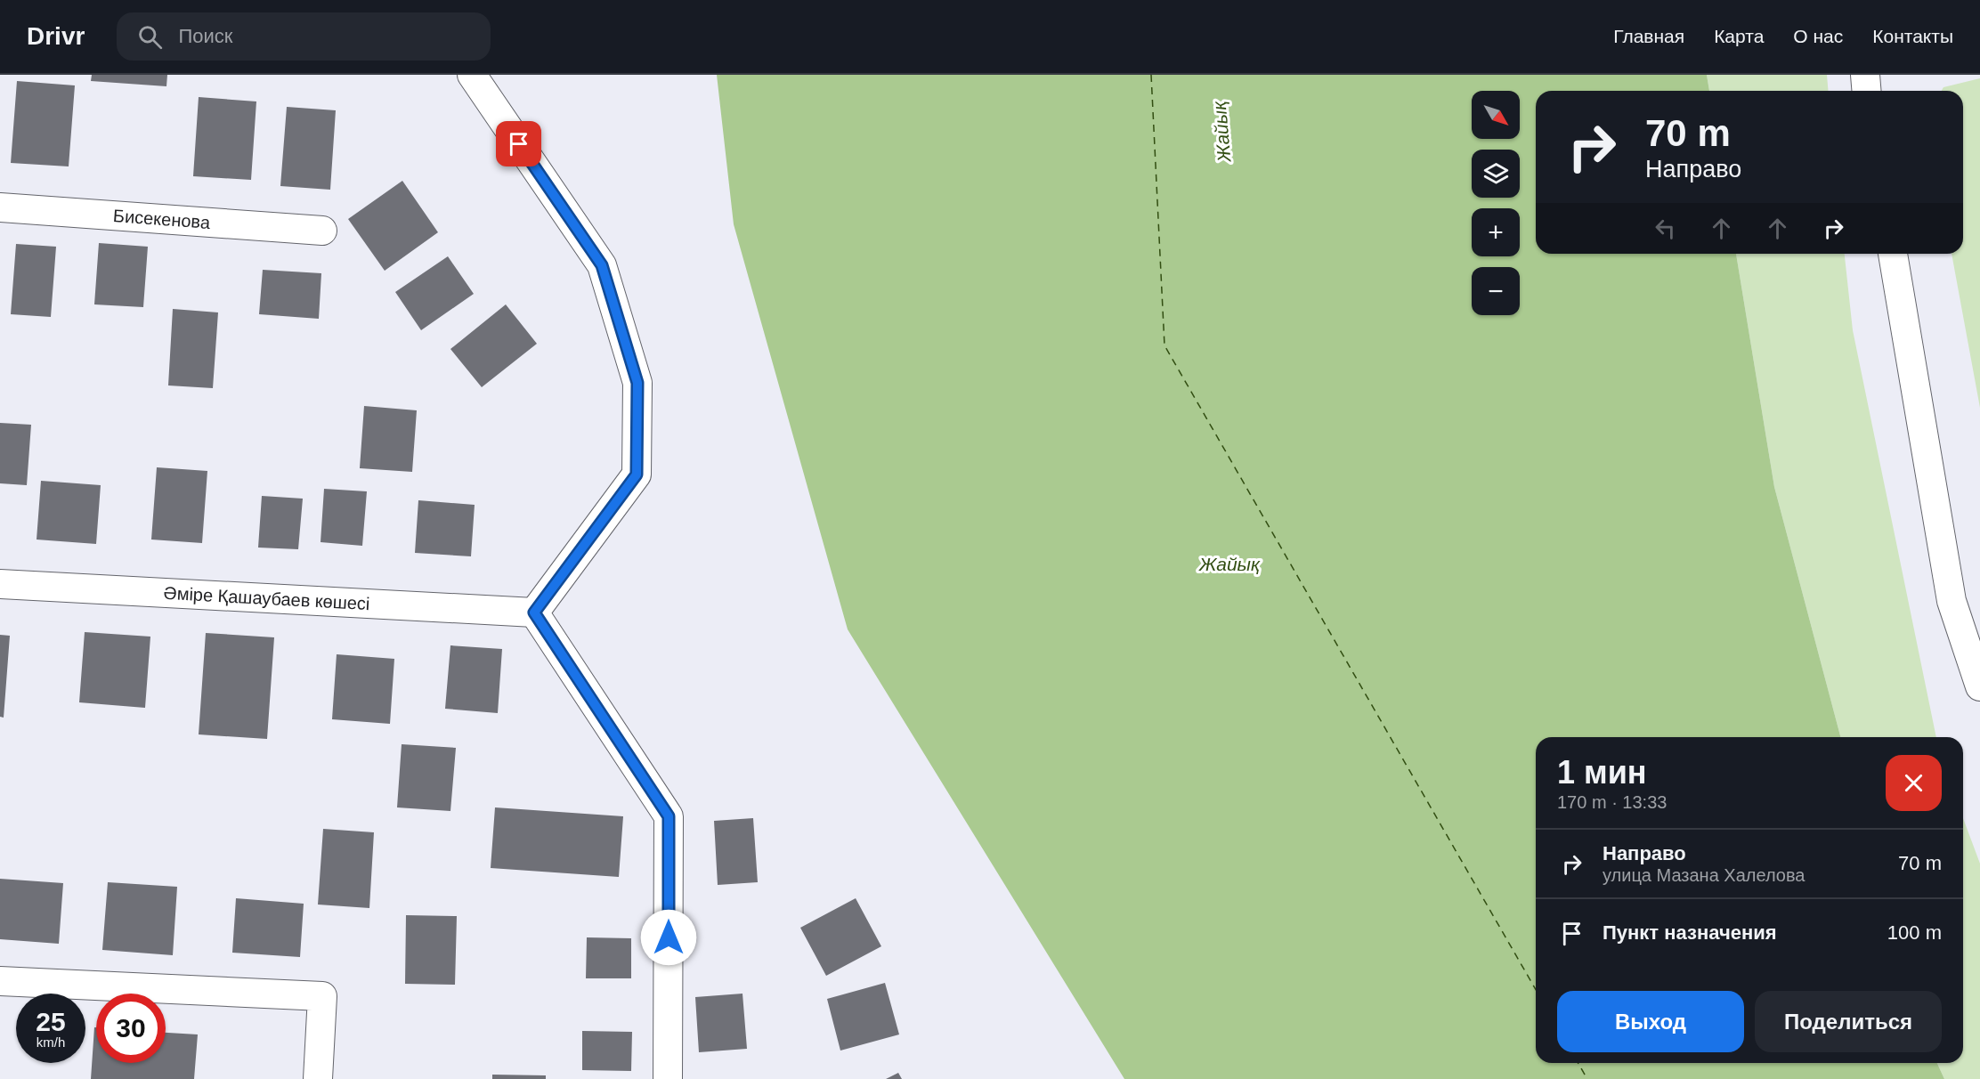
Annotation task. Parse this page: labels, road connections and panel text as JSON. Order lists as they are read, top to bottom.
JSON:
{
  "streets": {
    "street": ["Бисекенова", "Әміре Қашаубаев көшесі"]
  },
  "water": ["Жайық"],
  "north": "bottom right",
  "page": {
    "header": "Drivr",
    "search": "Поиск",
    "nav": [
      "Главная",
      "Карта",
      "О нас",
      "Контакты"
    ],
    "map_buttons": ["+", "−"],
    "turn": ["70 m", "Направо"],
    "heading": ["1 мин", "170 m · 13:33"],
    "list": [
      {
        "name": "Направо",
        "note": "улица Мазана Халелова",
        "value": "70 m"
      },
      {
        "name": "Пункт назначения",
        "value": "100 m"
      }
    ],
    "buttons": ["Выход", "Поделиться"],
    "speed": "25 km/h",
    "limit": "30"
  }
}
